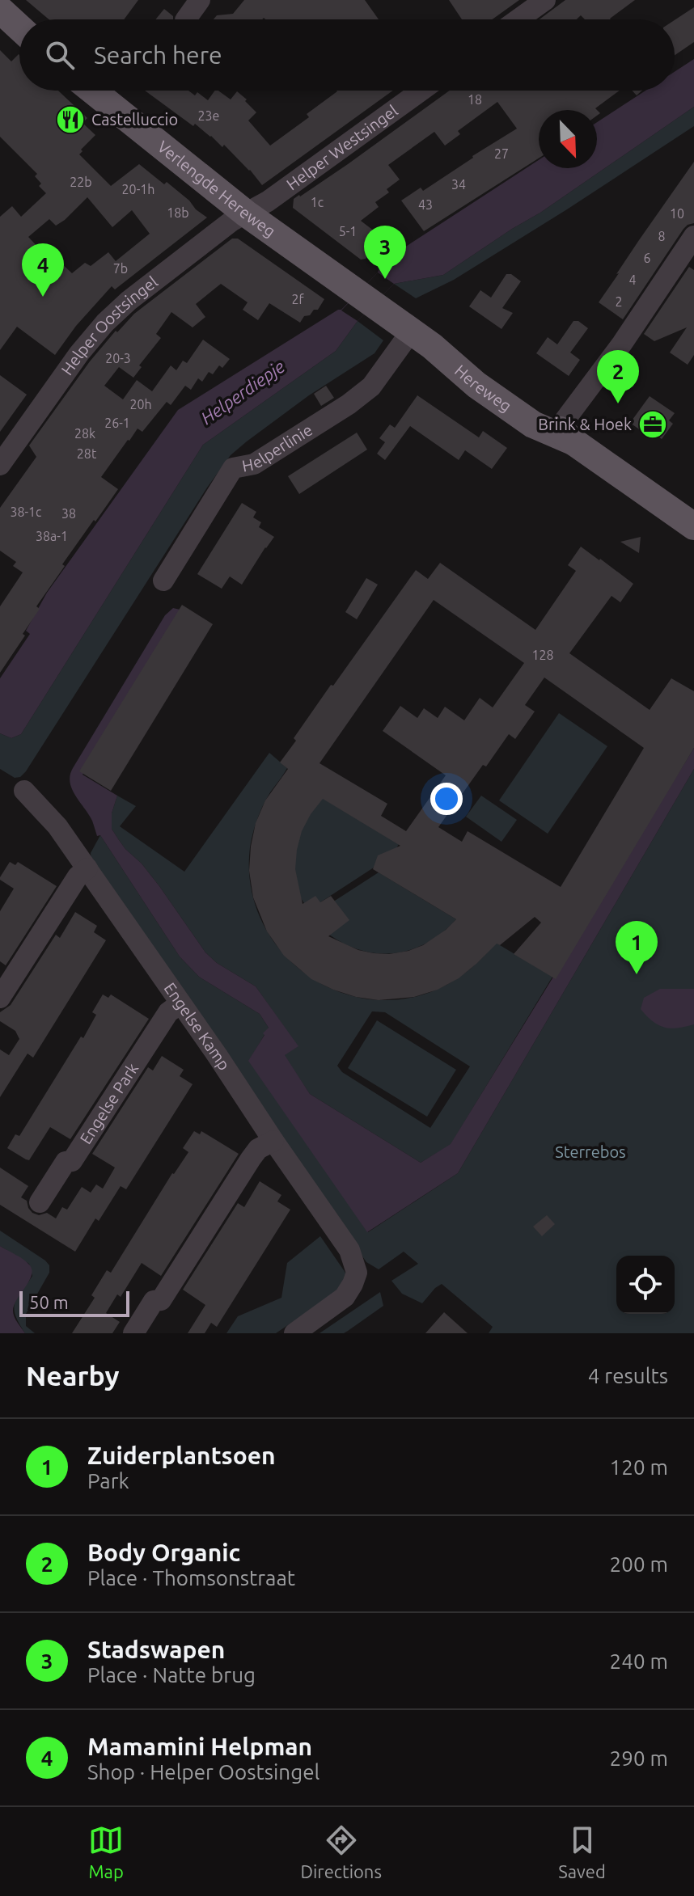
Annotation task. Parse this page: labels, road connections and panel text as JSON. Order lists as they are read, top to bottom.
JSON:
{
  "streets": {
    "main road": ["Verlengde Hereweg", "Hereweg"],
    "street": [
      "Helper Westsingel",
      "Helper Oostsingel",
      "Helperlinie",
      "Engelse Kamp",
      "Engelse Park"
    ]
  },
  "crossings": [
    ["Helper Westsingel", "Verlengde Hereweg"],
    ["Helper Westsingel", "Helper Oostsingel"],
    ["Verlengde Hereweg", "Helper Oostsingel"],
    ["Verlengde Hereweg", "Hereweg"],
    ["Hereweg", "Helperlinie"],
    ["Engelse Kamp", "Engelse Park"]
  ],
  "water": ["Helperdiepje"],
  "parks": ["Sterrebos"],
  "places": {
    "restaurant": ["Castelluccio"],
    "office": ["Brink & Hoek"]
  },
  "house_numbers": [
    "18",
    "23e",
    "27",
    "22b",
    "34",
    "20-1h",
    "1c",
    "43",
    "18b",
    "10",
    "5-1",
    "8",
    "6",
    "7b",
    "4",
    "2f",
    "2",
    "20-3",
    "20h",
    "26-1",
    "28k",
    "28t",
    "38-1c",
    "38",
    "38a-1",
    "128"
  ],
  "scale_bar": "50 m",
  "north": "bottom right",
  "page": {
    "search": "Search here",
    "pins": [
      "3",
      "4",
      "2",
      "1"
    ],
    "scale": "50 m",
    "heading": ["Nearby", "4 results"],
    "list": [
      {
        "mark": "1",
        "name": "Zuiderplantsoen",
        "note": "Park",
        "value": "120 m"
      },
      {
        "mark": "2",
        "name": "Body Organic",
        "note": "Place · Thomsonstraat",
        "value": "200 m"
      },
      {
        "mark": "3",
        "name": "Stadswapen",
        "note": "Place · Natte brug",
        "value": "240 m"
      },
      {
        "mark": "4",
        "name": "Mamamini Helpman",
        "note": "Shop · Helper Oostsingel",
        "value": "290 m"
      }
    ],
    "nav": ["Map", "Directions", "Saved"]
  }
}
